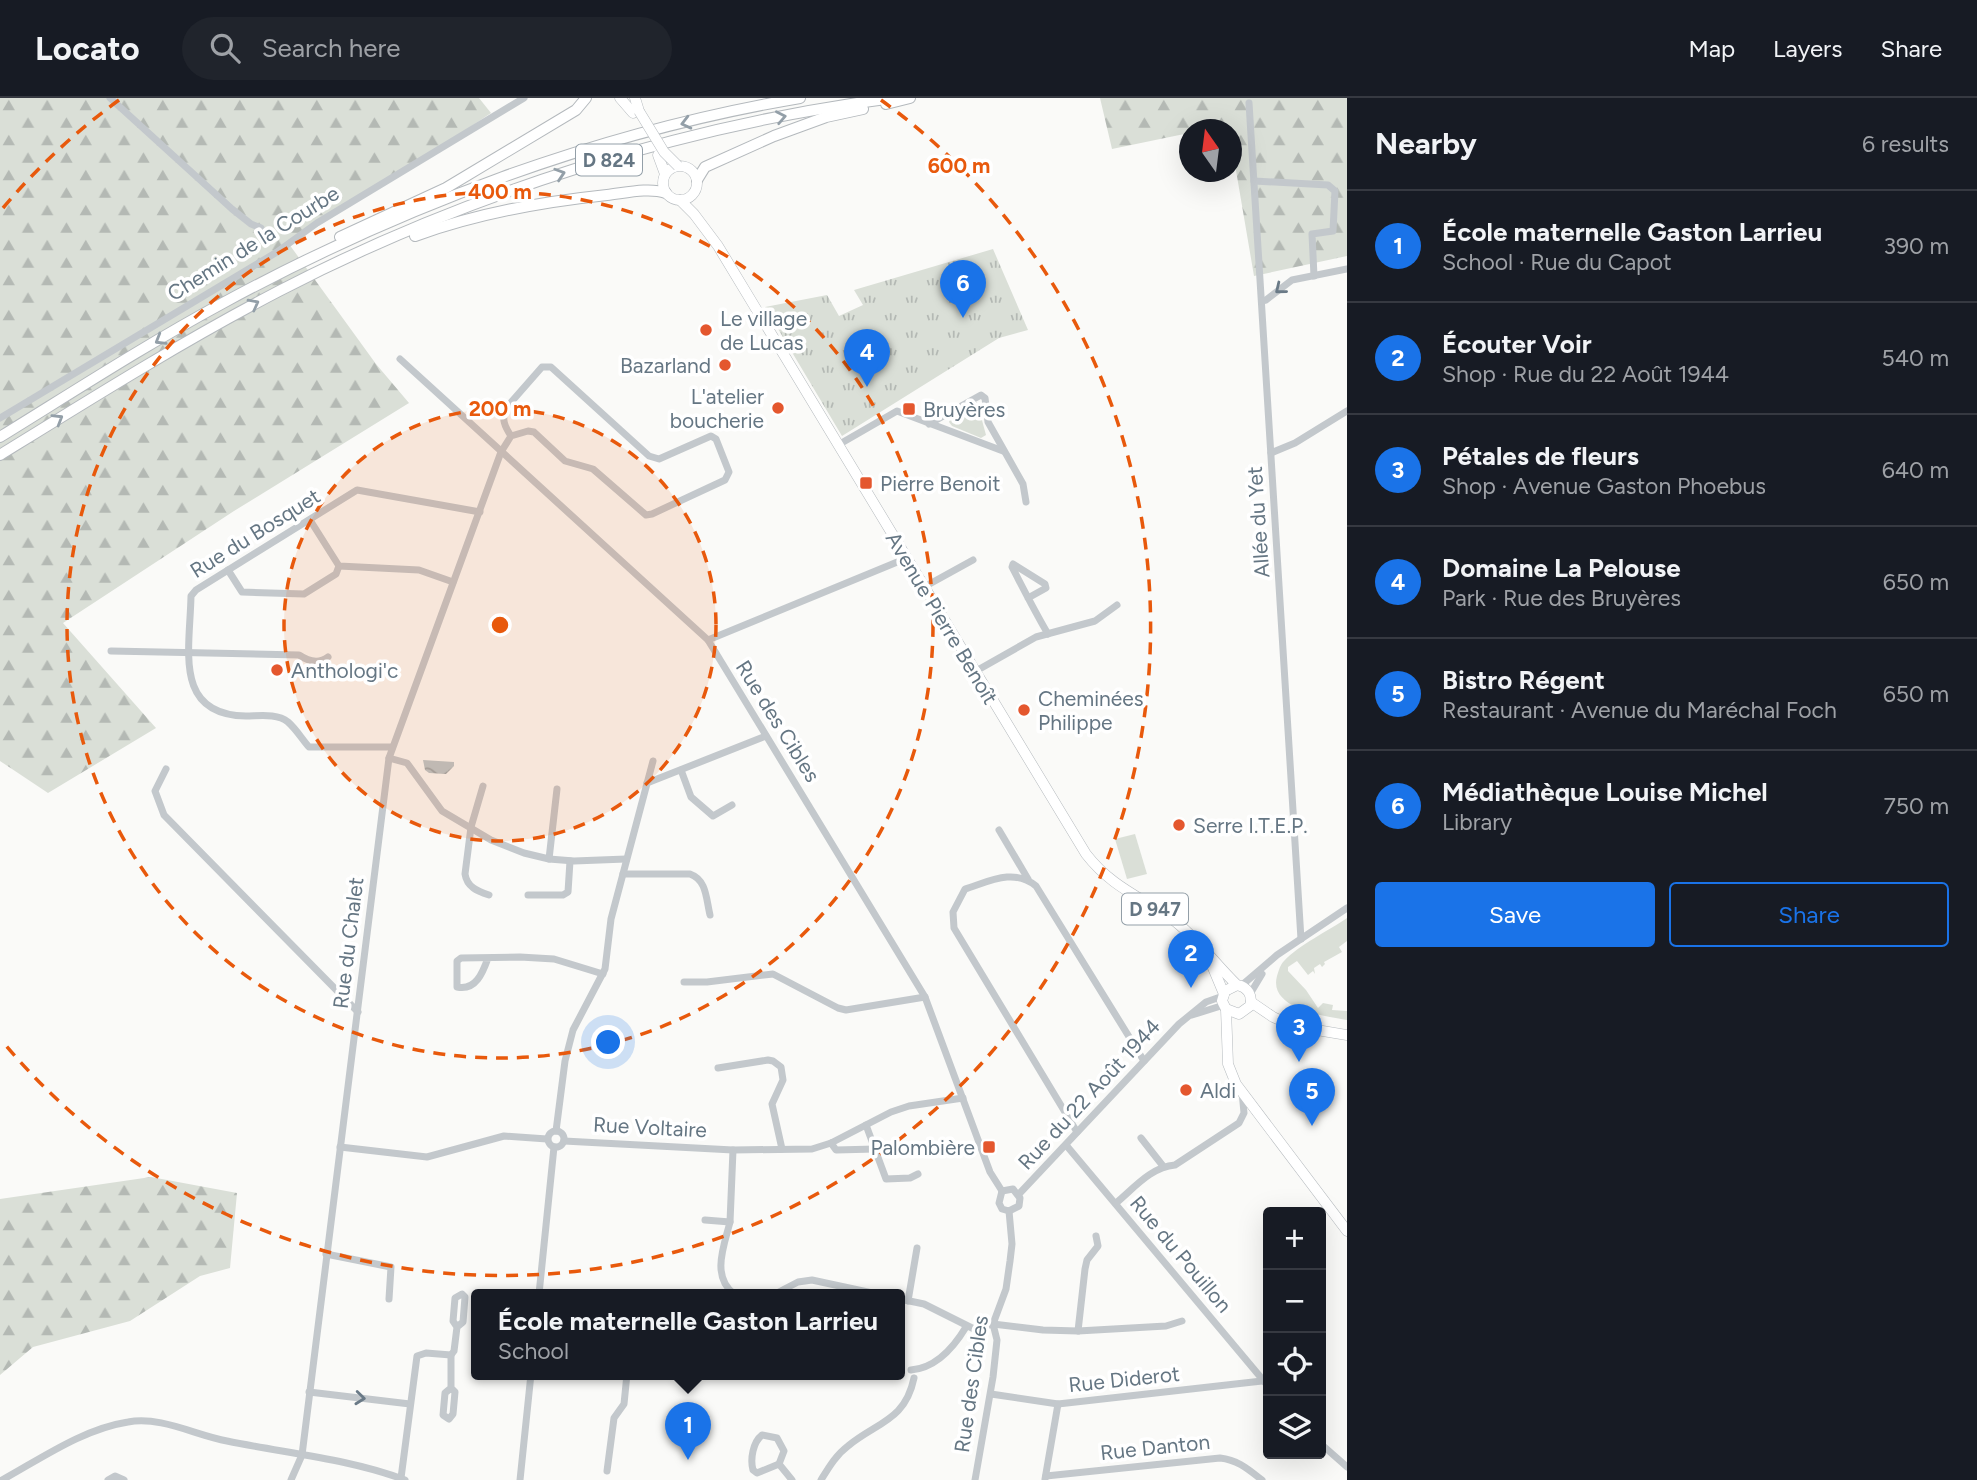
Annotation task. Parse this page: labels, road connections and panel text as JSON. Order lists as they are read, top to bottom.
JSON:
{
  "streets": {
    "highway": ["D 824"],
    "main road": ["Avenue Pierre Benoît", "D 947"],
    "street": [
      "Chemin de la Courbe",
      "Allée du Yet",
      "Rue du Bosquet",
      "Rue des Cibles",
      "Rue du Chalet",
      "Rue du 22 Août 1944",
      "Rue Voltaire",
      "Rue du Pouillon",
      "Rue Diderot",
      "Rue Danton"
    ]
  },
  "crossings": [
    ["Rue du Bosquet", "Rue du Chalet"],
    ["Avenue Pierre Benoît", "Rue du 22 Août 1944"],
    ["Rue des Cibles", "Rue du Chalet"],
    ["Rue des Cibles", "Rue du 22 Août 1944"],
    ["Rue des Cibles", "Rue Voltaire"],
    ["Rue des Cibles", "Rue Diderot"],
    ["Rue du 22 Août 1944", "Rue du Pouillon"]
  ],
  "places": {
    "other": [
      "Le village de Lucas",
      "Bazarland",
      "L'atelier boucherie",
      "Anthologi'c",
      "Cheminées Philippe",
      "Serre I.T.E.P.",
      "Aldi"
    ],
    "transit": ["Bruyères", "Pierre Benoit", "Palombière"]
  },
  "north": "top",
  "page": {
    "header": "Locato",
    "search": "Search here",
    "nav": ["Map", "Layers", "Share"],
    "heading": ["Nearby", "6 results"],
    "list": [
      {
        "mark": "1",
        "name": "École maternelle Gaston Larrieu",
        "note": "School · Rue du Capot",
        "value": "390 m"
      },
      {
        "mark": "2",
        "name": "Écouter Voir",
        "note": "Shop · Rue du 22 Août 1944",
        "value": "540 m"
      },
      {
        "mark": "3",
        "name": "Pétales de fleurs",
        "note": "Shop · Avenue Gaston Phoebus",
        "value": "640 m"
      },
      {
        "mark": "4",
        "name": "Domaine La Pelouse",
        "note": "Park · Rue des Bruyères",
        "value": "650 m"
      },
      {
        "mark": "5",
        "name": "Bistro Régent",
        "note": "Restaurant · Avenue du Maréchal Foch",
        "value": "650 m"
      },
      {
        "mark": "6",
        "name": "Médiathèque Louise Michel",
        "note": "Library",
        "value": "750 m"
      }
    ],
    "pins": [
      "6",
      "4",
      "2",
      "3",
      "5",
      "1"
    ],
    "buttons": ["Save", "Share"],
    "map_buttons": ["+", "−"],
    "popup": ["École maternelle Gaston Larrieu", "School"]
  },
  "rings": ["600 m", "400 m", "200 m"]
}
